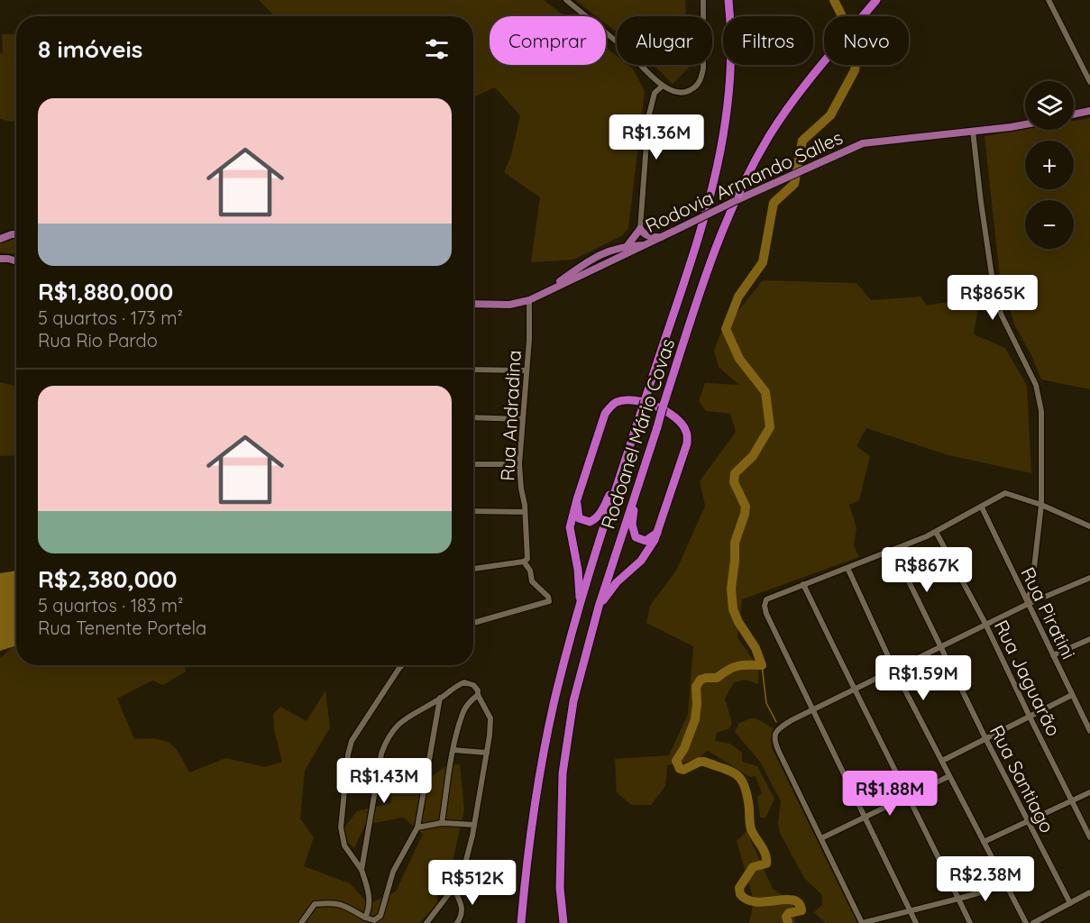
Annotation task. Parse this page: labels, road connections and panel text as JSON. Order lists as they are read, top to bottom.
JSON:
{
  "streets": {
    "highway": ["Rodoanel Mário Covas"],
    "main road": ["Rodovia Armando Salles"],
    "street": [
      "Rua Andradina",
      "Rua Piratini",
      "Rua Jaguarão",
      "Rua Santiago"
    ]
  },
  "crossings": [
    ["Rodovia Armando Salles", "Rua Andradina"]
  ],
  "page": {
    "chip": [
      "Comprar",
      "Alugar",
      "Filtros",
      "Novo"
    ],
    "heading": "8 imóveis",
    "map_buttons": ["+", "−"],
    "list": [
      {
        "name": "R$1,880,000",
        "note": "5 quartos · 173 m² · Rua Rio Pardo"
      },
      {
        "name": "R$2,380,000",
        "note": "5 quartos · 183 m² · Rua Tenente Portela"
      }
    ],
    "price": [
      "R$1.36M",
      "R$865K",
      "R$867K",
      "R$1.59M",
      "R$1.43M",
      "R$1.88M",
      "R$2.38M",
      "R$512K"
    ]
  }
}
